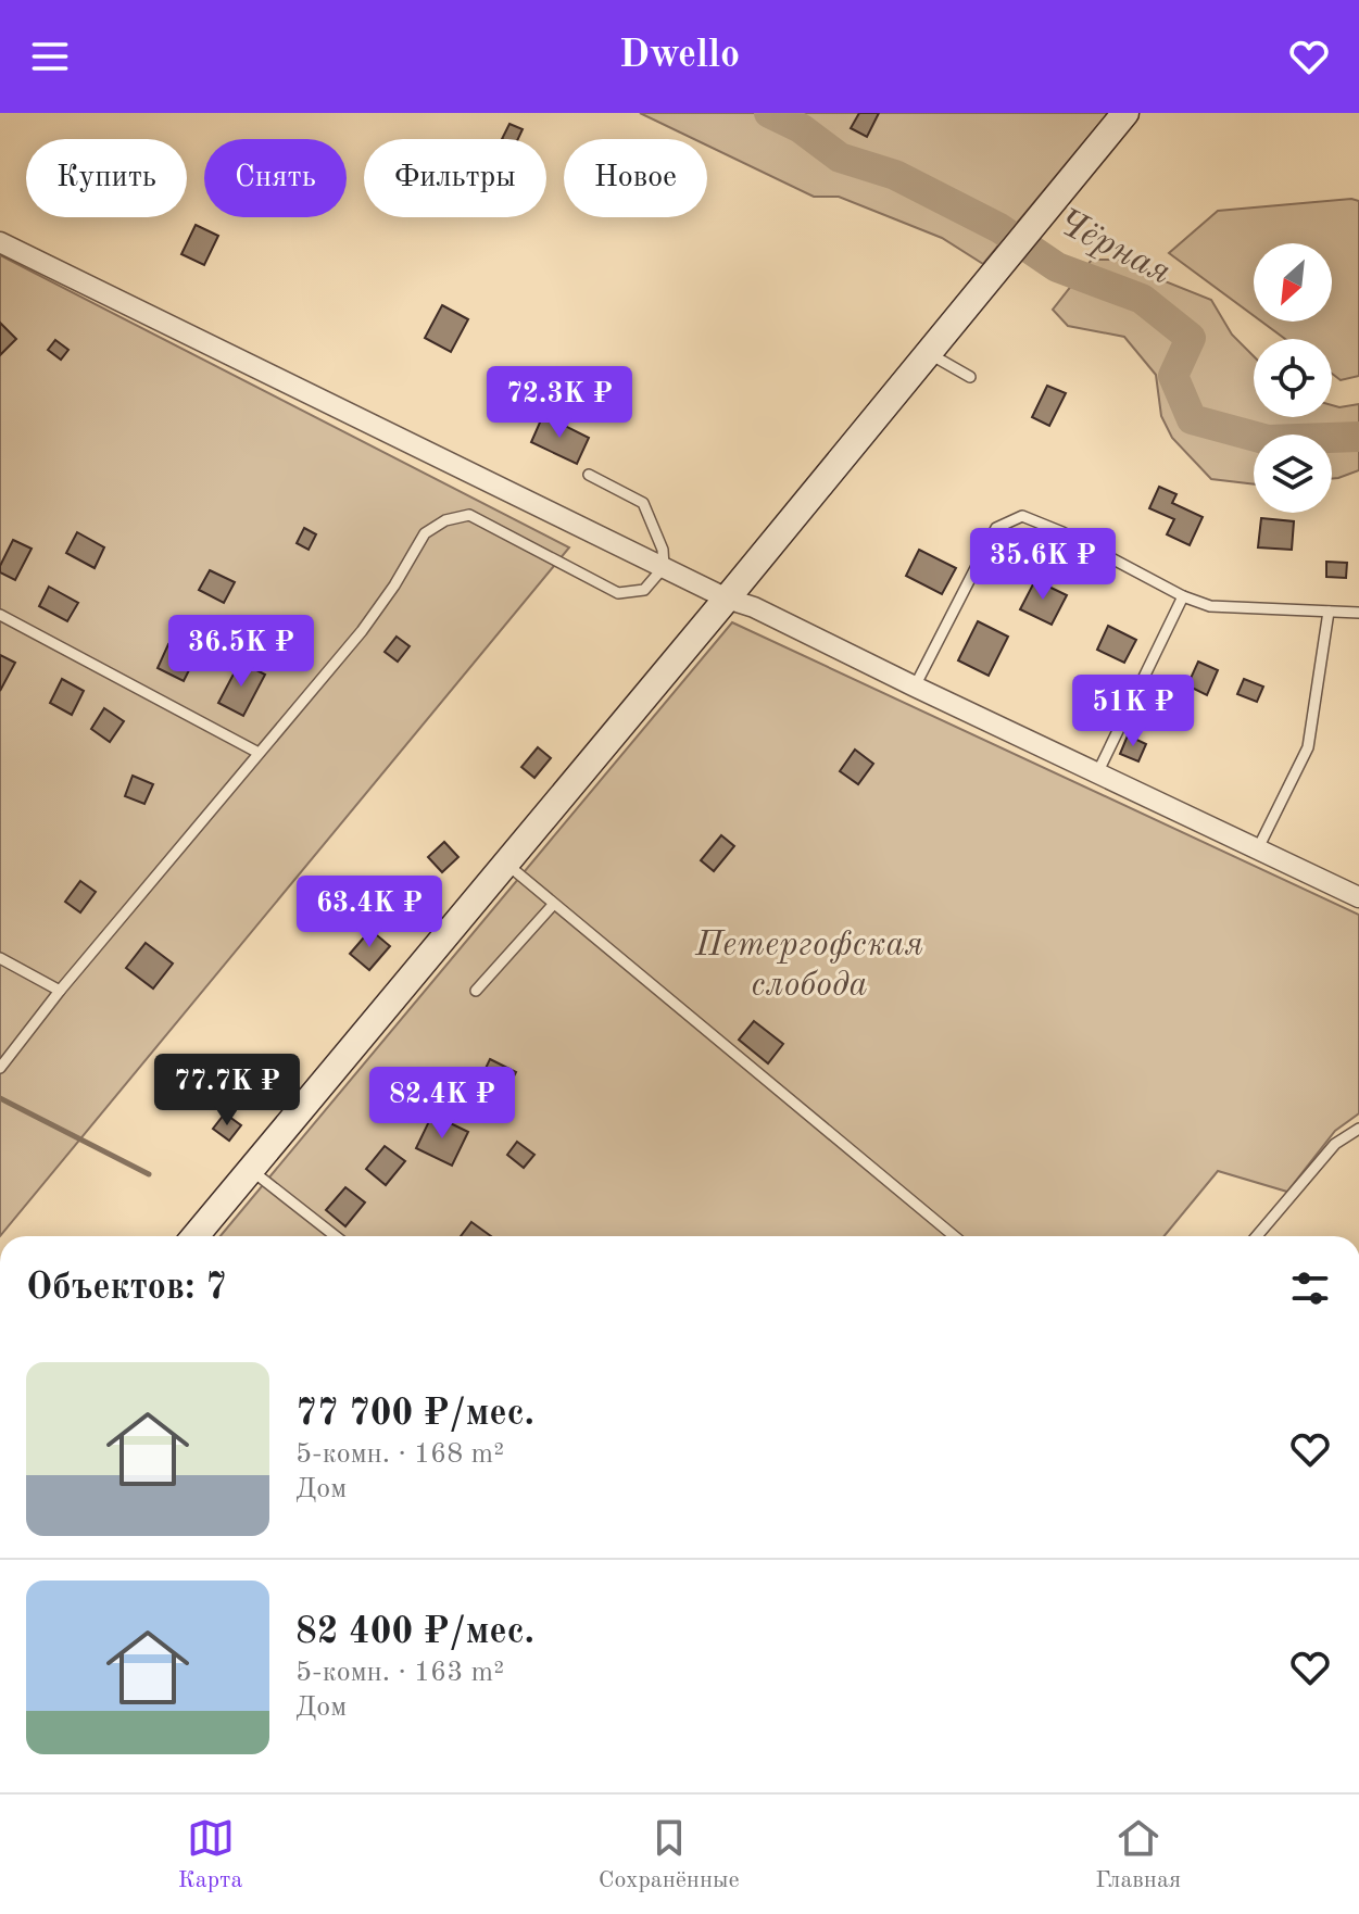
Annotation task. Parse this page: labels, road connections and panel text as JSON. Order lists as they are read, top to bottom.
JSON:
{
  "water": ["Чёрная"],
  "parks": ["Петергофская слобода"],
  "north": "bottom left",
  "page": {
    "header": "Dwello",
    "chip": [
      "Купить",
      "Снять",
      "Фильтры",
      "Новое"
    ],
    "price": [
      "72.3K ₽",
      "35.6K ₽",
      "36.5K ₽",
      "51K ₽",
      "63.4K ₽",
      "77.7K ₽",
      "82.4K ₽"
    ],
    "heading": "Объектов: 7",
    "list": [
      {
        "name": "77 700 ₽/мес.",
        "note": "5-комн. · 168 m² · Дом"
      },
      {
        "name": "82 400 ₽/мес.",
        "note": "5-комн. · 163 m² · Дом"
      }
    ],
    "tabs": ["Карта", "Сохранённые", "Главная"]
  }
}
